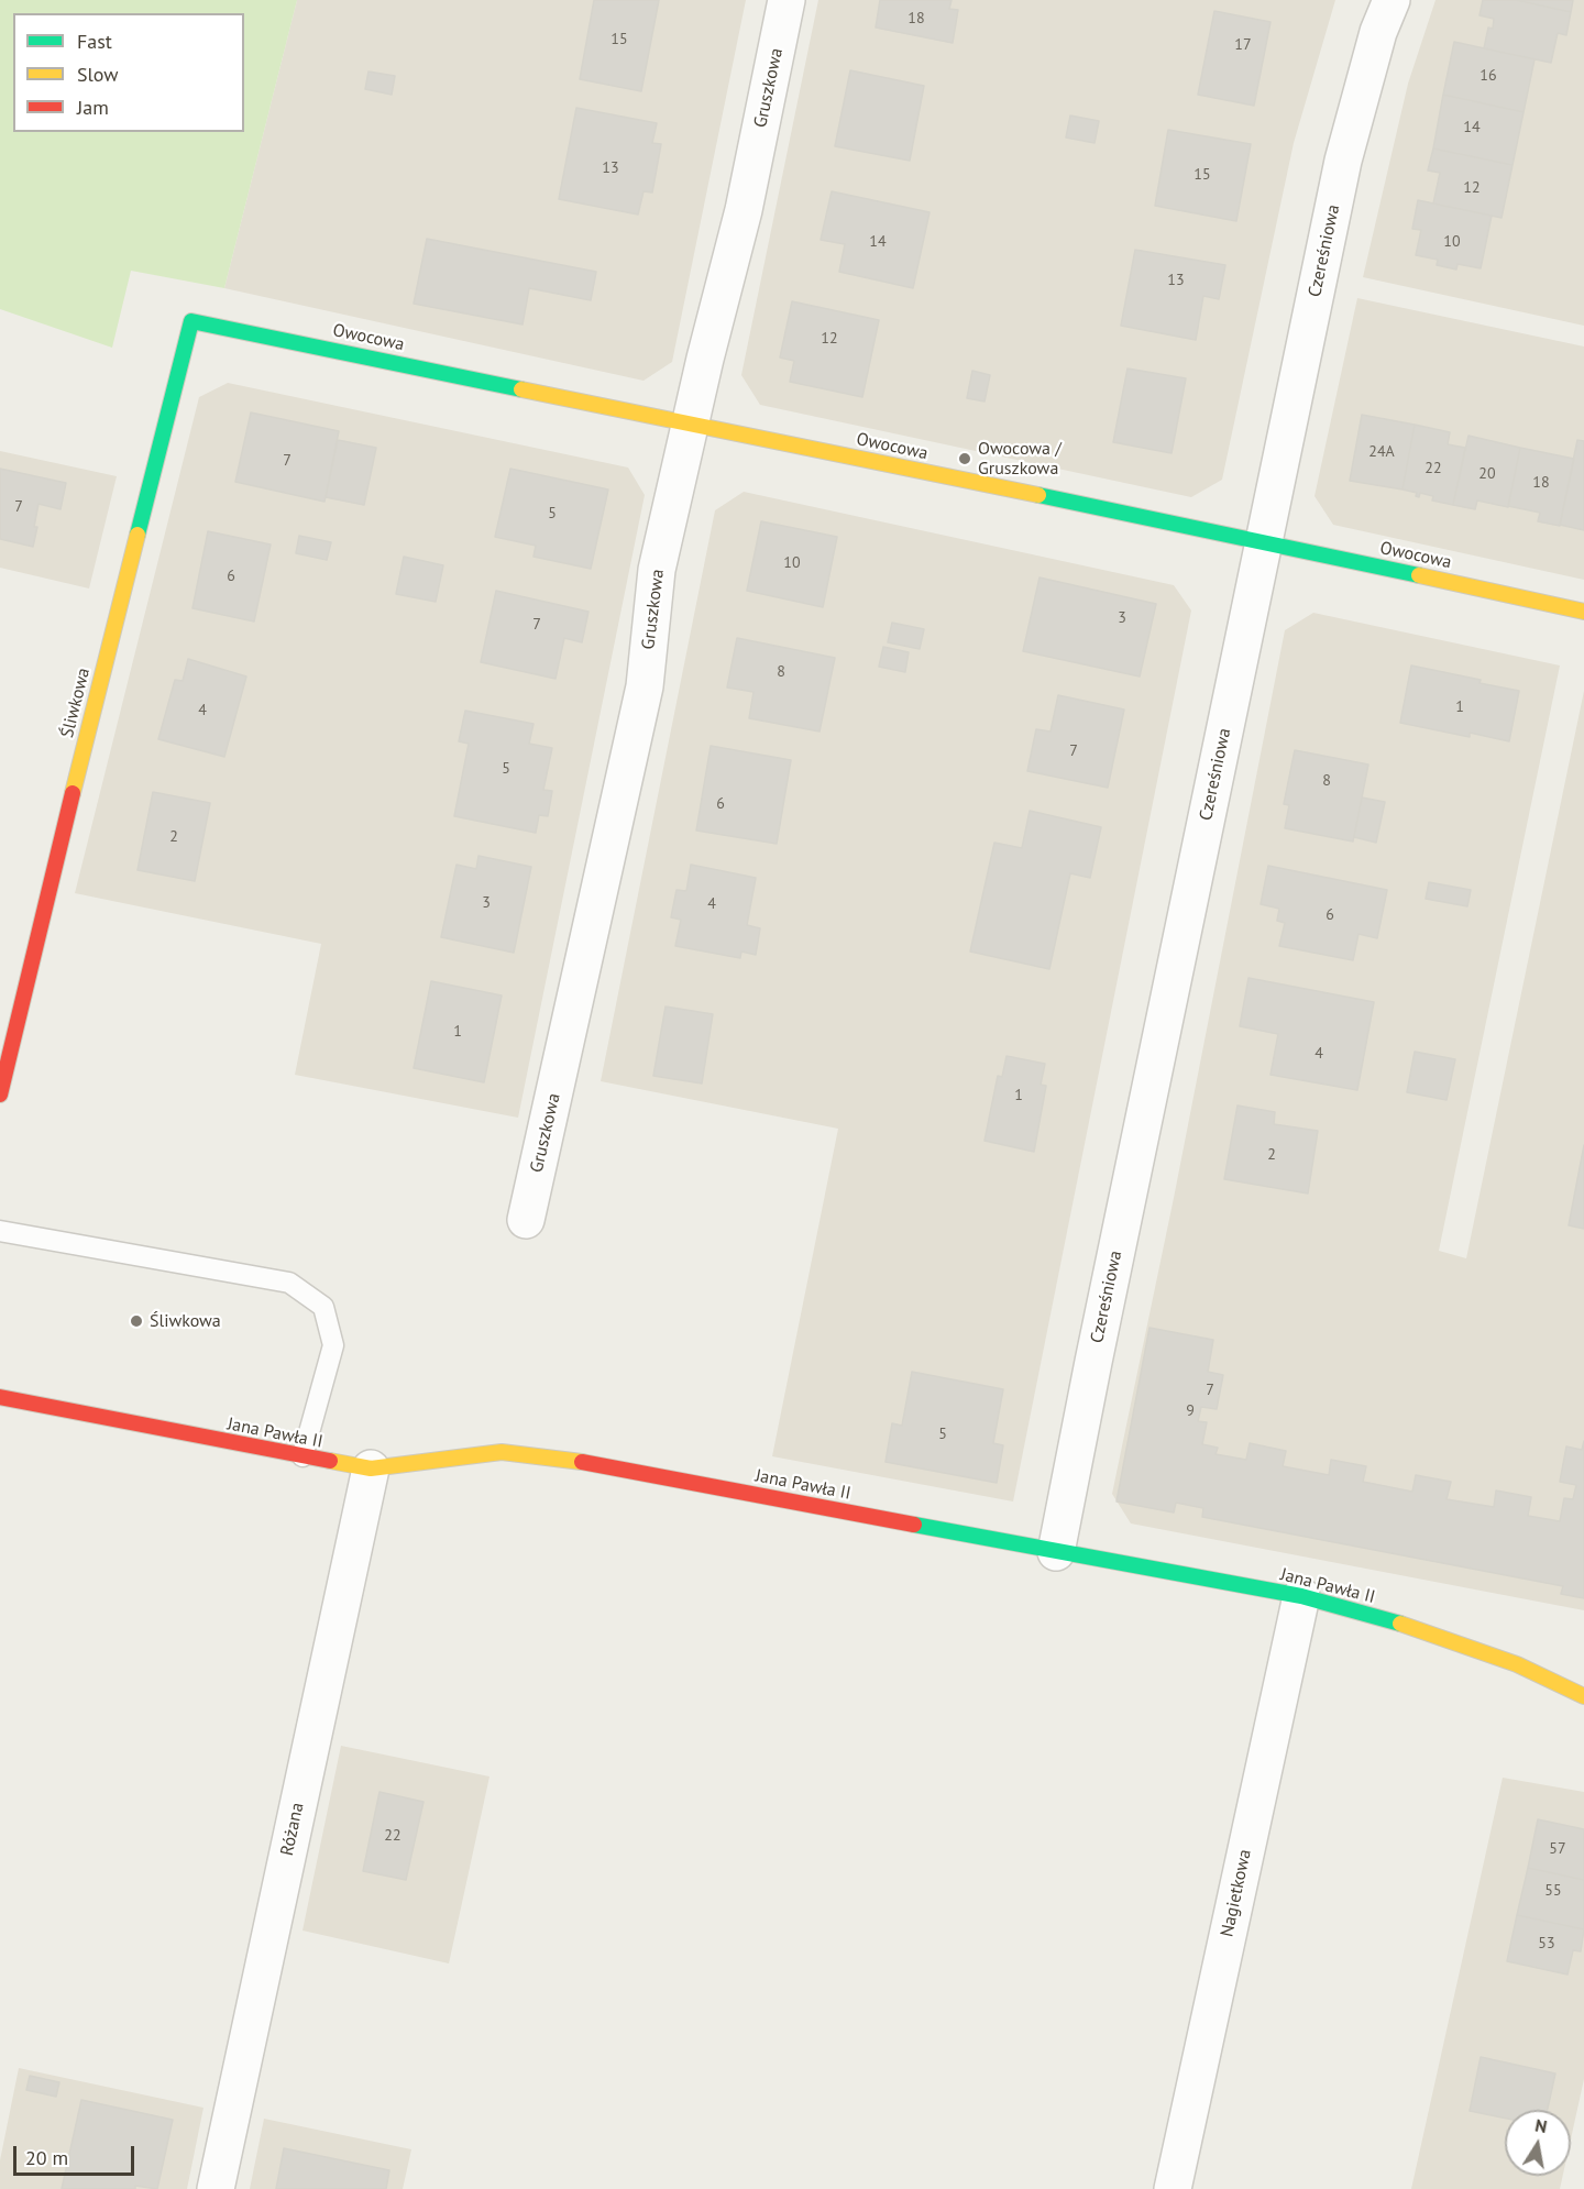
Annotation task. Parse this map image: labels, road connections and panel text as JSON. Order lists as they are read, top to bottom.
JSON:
{
  "streets": {
    "street": [
      "Gruszkowa",
      "Czereśniowa",
      "Owocowa",
      "Śliwkowa",
      "Jana Pawła II",
      "Różana",
      "Nagietkowa"
    ]
  },
  "crossings": [
    ["Gruszkowa", "Owocowa"],
    ["Czereśniowa", "Owocowa"],
    ["Czereśniowa", "Jana Pawła II"],
    ["Owocowa", "Śliwkowa"],
    ["Jana Pawła II", "Różana"],
    ["Jana Pawła II", "Nagietkowa"]
  ],
  "places": ["Owocowa / Gruszkowa", "Śliwkowa"],
  "house_numbers": [
    "18",
    "15",
    "17",
    "16",
    "14",
    "13",
    "15",
    "12",
    "14",
    "10",
    "13",
    "12",
    "24A",
    "7",
    "22",
    "20",
    "18",
    "7",
    "5",
    "10",
    "6",
    "3",
    "7",
    "8",
    "1",
    "4",
    "7",
    "5",
    "8",
    "6",
    "2",
    "3",
    "4",
    "6",
    "1",
    "4",
    "1",
    "2",
    "7",
    "9",
    "5",
    "22",
    "57",
    "55",
    "53"
  ],
  "legend": ["Fast", "Slow", "Jam"],
  "scale_bar": "20 m",
  "north": "top"
}
